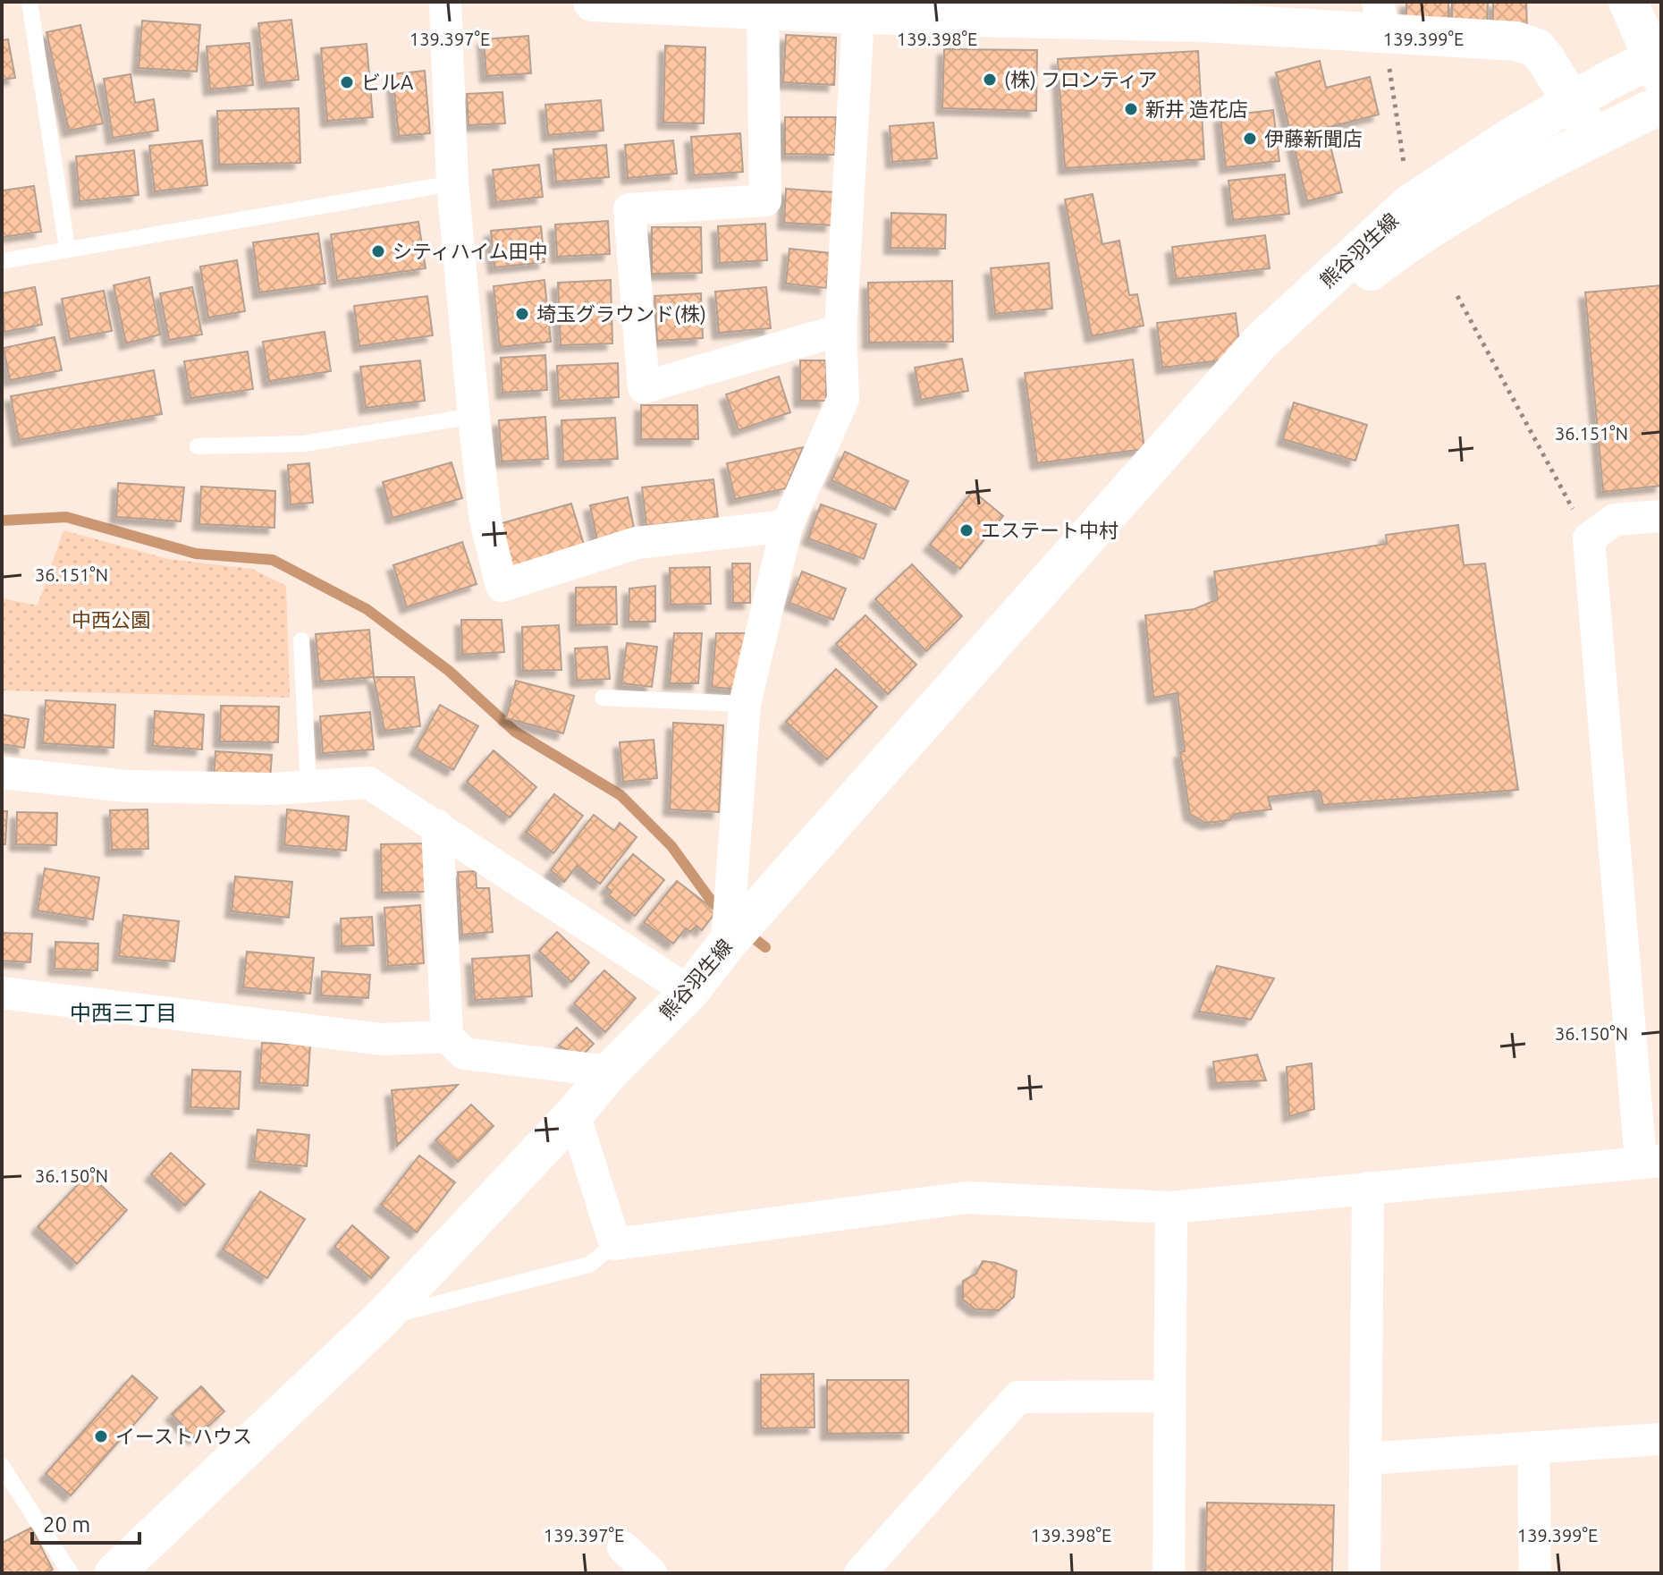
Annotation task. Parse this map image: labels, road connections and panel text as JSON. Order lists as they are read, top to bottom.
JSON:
{
  "streets": {
    "main road": ["熊谷羽生線"]
  },
  "districts": ["中西三丁目"],
  "parks": ["中西公園"],
  "places": [
    "(株) フロンティア",
    "ビルA",
    "新井 造花店",
    "伊藤新聞店",
    "シティハイム田中",
    "埼玉グラウンド(株)",
    "エステート中村",
    "イーストハウス"
  ],
  "scale_bar": "20 m",
  "coordinates": [
    "139.397°E",
    "139.398°E",
    "139.399°E",
    "36.151°N",
    "36.150°N"
  ]
}
